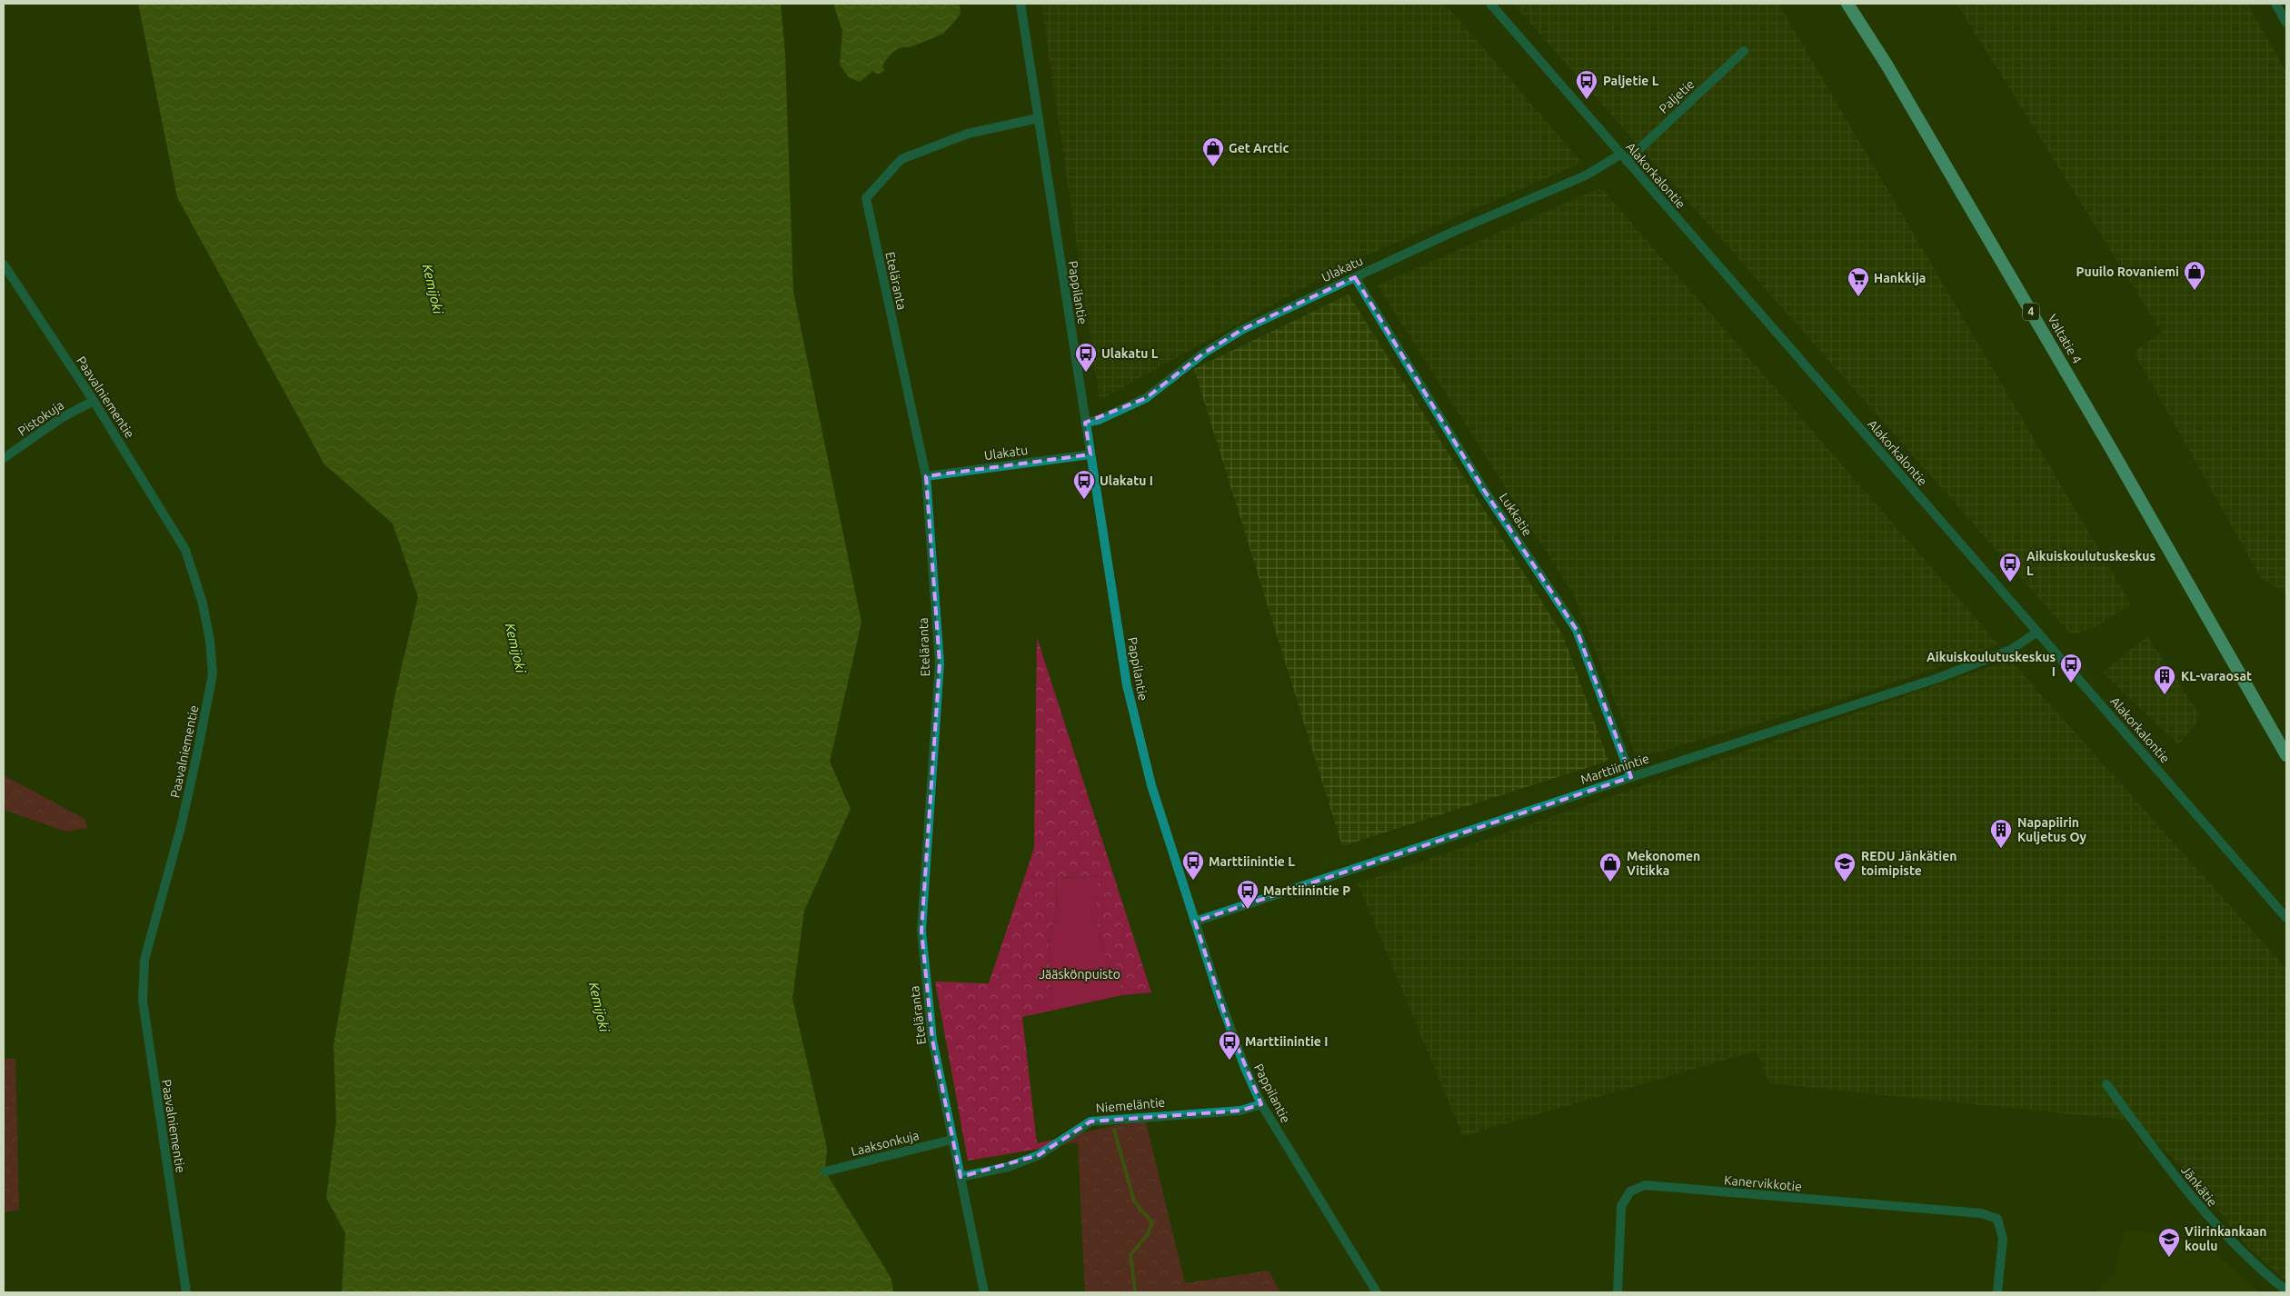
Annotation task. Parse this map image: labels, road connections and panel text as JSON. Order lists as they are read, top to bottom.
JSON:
{
  "streets": {
    "highway": ["4", "Valtatie 4"],
    "street": [
      "Paljetie",
      "Alakorkalontie",
      "Ulakatu",
      "Eteläranta",
      "Pappilantie",
      "Paavalniementie",
      "Pistokuja",
      "Lukkatie",
      "Marttiinintie",
      "Niemeläntie",
      "Laaksonkuja",
      "Kanervikkotie",
      "Jänkätie"
    ]
  },
  "crossings": [
    ["Paljetie", "Alakorkalontie"],
    ["Paljetie", "Ulakatu"],
    ["Alakorkalontie", "Ulakatu"],
    ["Alakorkalontie", "Marttiinintie"],
    ["Ulakatu", "Eteläranta"],
    ["Ulakatu", "Pappilantie"],
    ["Ulakatu", "Lukkatie"],
    ["Eteläranta", "Pappilantie"],
    ["Eteläranta", "Niemeläntie"],
    ["Eteläranta", "Laaksonkuja"],
    ["Pappilantie", "Marttiinintie"],
    ["Pappilantie", "Niemeläntie"],
    ["Paavalniementie", "Pistokuja"],
    ["Lukkatie", "Marttiinintie"]
  ],
  "water": ["Kemijoki"],
  "parks": ["Jääskönpuisto"],
  "places": {
    "bus stop": [
      "Paljetie L",
      "Ulakatu L",
      "Ulakatu I",
      "Aikuiskoulutuskeskus L",
      "Aikuiskoulutuskeskus I",
      "Marttiinintie L",
      "Marttiinintie P",
      "Marttiinintie I"
    ],
    "shop": ["Get Arctic", "Puuilo Rovaniemi", "Mekonomen Vitikka"],
    "supermarket": ["Hankkija"],
    "building": ["KL-varaosat", "Napapiirin Kuljetus Oy"],
    "school or university": ["REDU Jänkätien toimipiste", "Viirinkankaan koulu"]
  }
}
